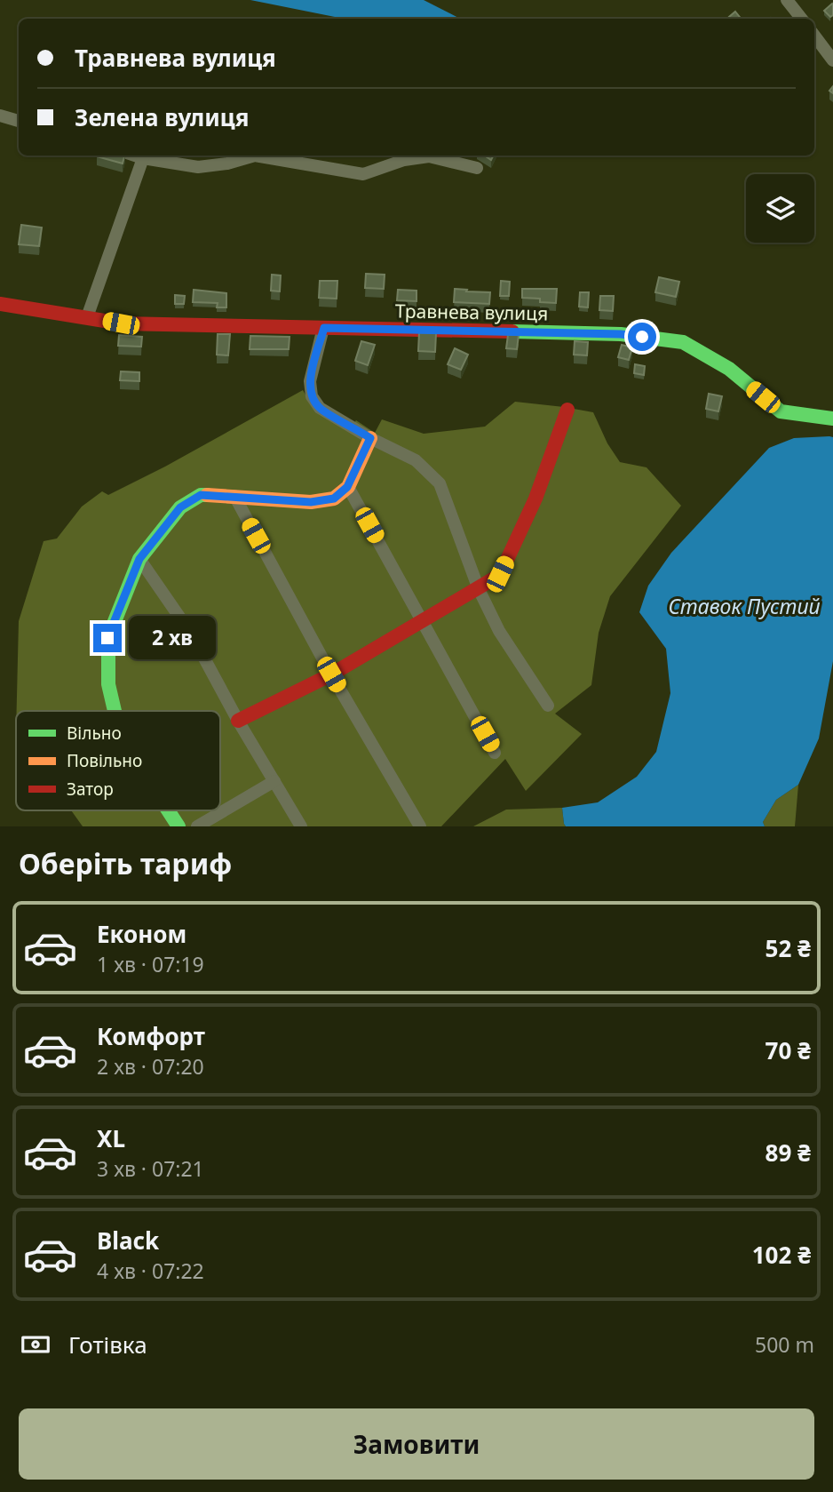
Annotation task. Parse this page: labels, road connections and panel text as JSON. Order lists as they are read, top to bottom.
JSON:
{
  "streets": {
    "street": ["Травнева вулиця"]
  },
  "water": ["Ставок Пустий"],
  "legend": ["Вільно", "Повільно", "Затор"],
  "page": {
    "banner": ["Травнева вулиця", "Зелена вулиця"],
    "bubble": "2 хв",
    "heading": "Оберіть тариф",
    "list": [
      {
        "name": "Економ",
        "note": "1 хв · 07:19",
        "value": "52 ₴"
      },
      {
        "name": "Комфорт",
        "note": "2 хв · 07:20",
        "value": "70 ₴"
      },
      {
        "name": "XL",
        "note": "3 хв · 07:21",
        "value": "89 ₴"
      },
      {
        "name": "Black",
        "note": "4 хв · 07:22",
        "value": "102 ₴"
      }
    ],
    "pay": ["Готівка", "500 m"],
    "buttons": "Замовити"
  }
}
